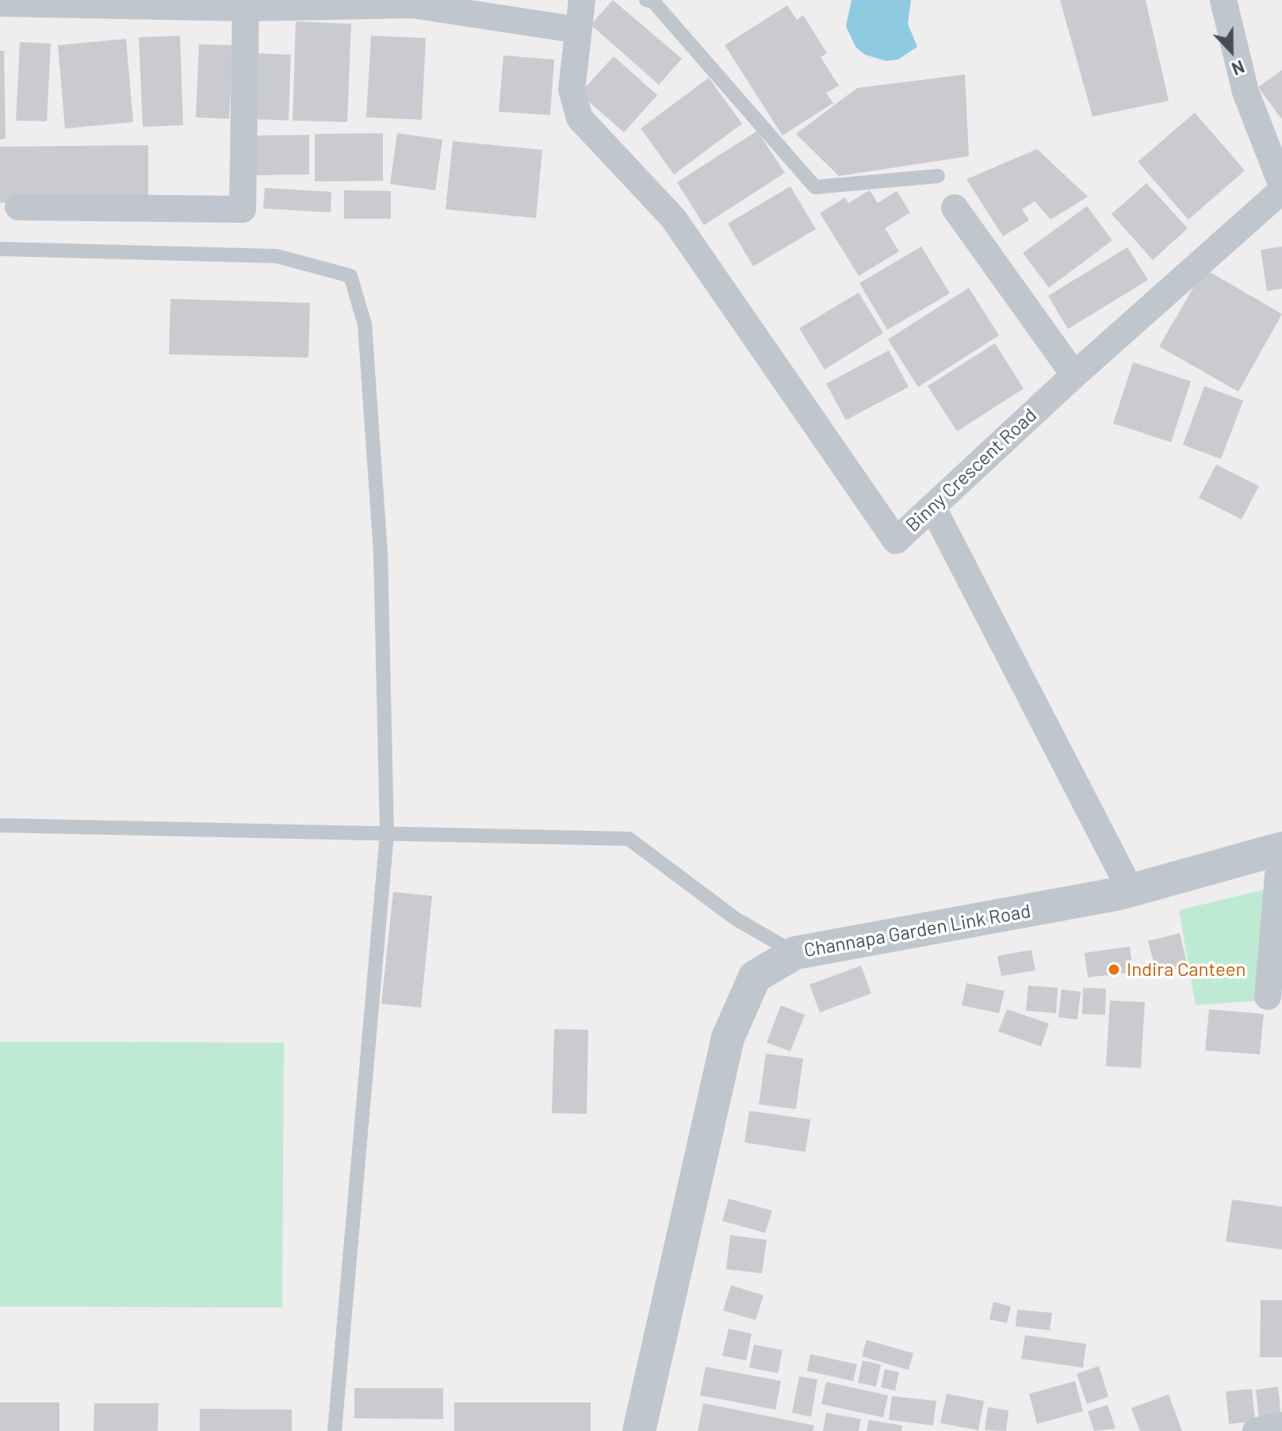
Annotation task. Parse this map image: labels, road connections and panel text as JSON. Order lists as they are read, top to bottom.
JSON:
{
  "streets": {
    "street": ["Binny Crescent Road", "Channapa Garden Link Road"]
  },
  "places": ["Indira Canteen"],
  "north": "bottom"
}
